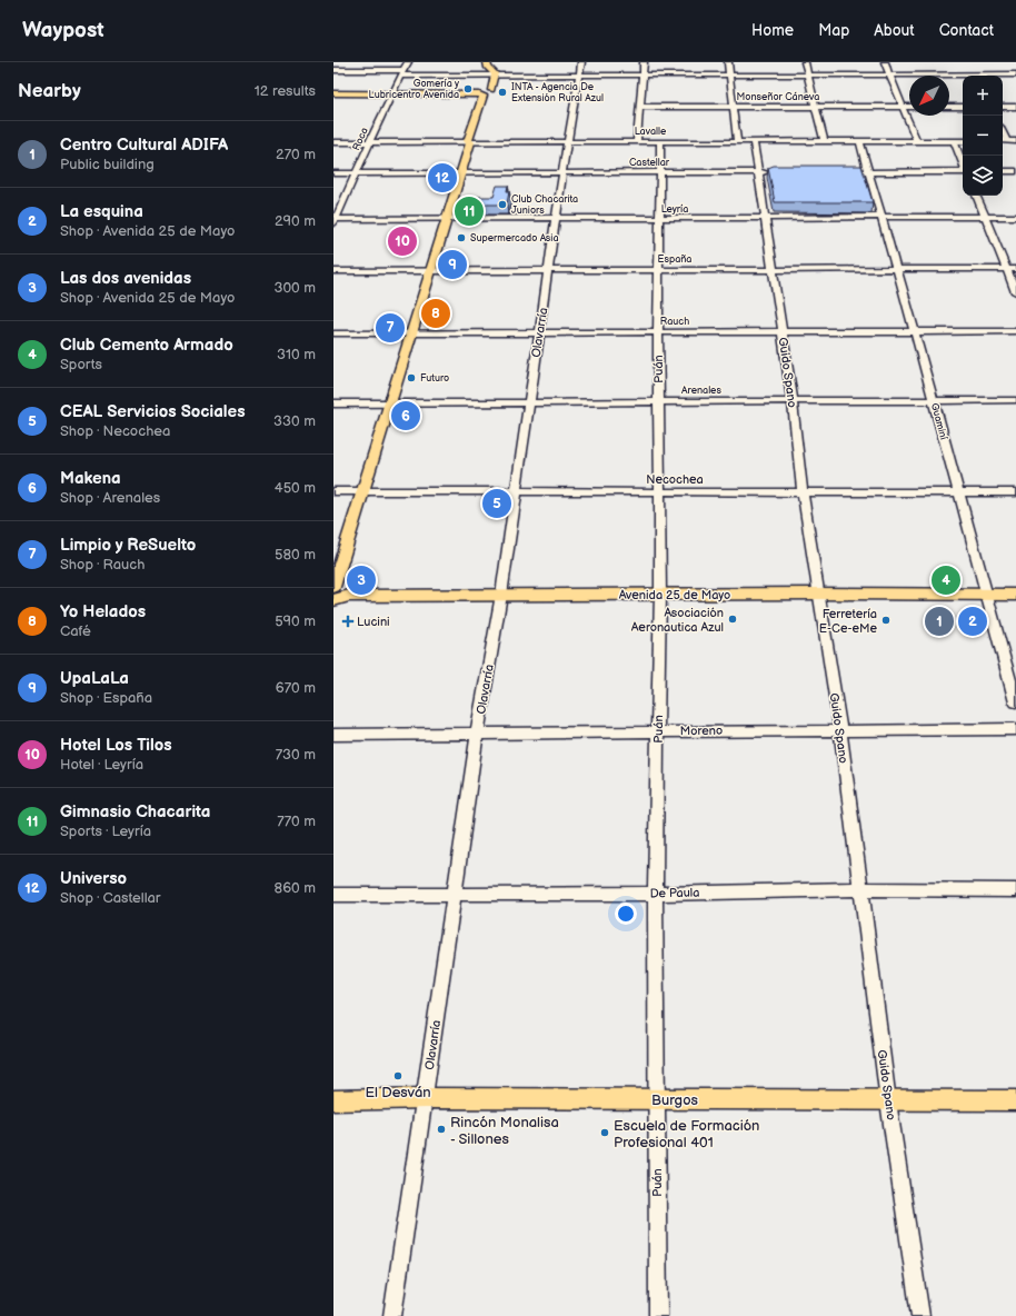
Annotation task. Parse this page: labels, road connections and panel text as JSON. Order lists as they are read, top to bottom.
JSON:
{
  "streets": {
    "main road": ["Avenida 25 de Mayo", "Burgos"],
    "street": [
      "Monseñor Cáneva",
      "Lavalle",
      "Roca",
      "Castellar",
      "Leyría",
      "España",
      "Rauch",
      "Olavarría",
      "Puán",
      "Guido Spano",
      "Arenales",
      "Guaminí",
      "Necochea",
      "Moreno",
      "De Paula"
    ]
  },
  "crossings": [
    ["Lavalle", "Roca"],
    ["Lavalle", "Olavarría"],
    ["Lavalle", "Puán"],
    ["Lavalle", "Guido Spano"],
    ["Lavalle", "Guaminí"],
    ["Roca", "Castellar"],
    ["Roca", "Leyría"],
    ["Castellar", "Olavarría"],
    ["Castellar", "Puán"],
    ["Castellar", "Guido Spano"],
    ["Leyría", "Olavarría"],
    ["Leyría", "Puán"],
    ["Leyría", "Guido Spano"],
    ["Leyría", "Guaminí"],
    ["España", "Olavarría"],
    ["España", "Puán"],
    ["España", "Guido Spano"],
    ["España", "Guaminí"],
    ["Rauch", "Olavarría"],
    ["Rauch", "Puán"],
    ["Rauch", "Guido Spano"],
    ["Rauch", "Guaminí"],
    ["Olavarría", "Arenales"],
    ["Olavarría", "Necochea"],
    ["Olavarría", "Avenida 25 de Mayo"],
    ["Olavarría", "Moreno"],
    ["Olavarría", "De Paula"],
    ["Olavarría", "Burgos"],
    ["Puán", "Arenales"],
    ["Puán", "Necochea"],
    ["Puán", "Avenida 25 de Mayo"],
    ["Puán", "Moreno"],
    ["Puán", "De Paula"],
    ["Puán", "Burgos"],
    ["Guido Spano", "Arenales"],
    ["Guido Spano", "Necochea"],
    ["Guido Spano", "Avenida 25 de Mayo"],
    ["Guido Spano", "Moreno"],
    ["Guido Spano", "De Paula"],
    ["Guido Spano", "Burgos"],
    ["Arenales", "Guaminí"],
    ["Guaminí", "Necochea"],
    ["Guaminí", "Avenida 25 de Mayo"]
  ],
  "places": {
    "other": [
      "Gomería y Lubricentro Avenida",
      "INTA - Agencia De Extensión Rural Azul",
      "Club Chacarita Juniors",
      "Supermercado Asia",
      "Futuro",
      "Asociación Aeronautica Azul",
      "Ferretería E-Ce-eMe",
      "El Desván",
      "Rincón Monalisa - Sillones",
      "Escuela de Formación Profesional 401"
    ],
    "health": ["Lucini"]
  },
  "north": "bottom left",
  "page": {
    "header": "Waypost",
    "nav": [
      "Home",
      "Map",
      "About",
      "Contact"
    ],
    "heading": ["Nearby", "12 results"],
    "map_buttons": ["+", "−"],
    "list": [
      {
        "mark": "1",
        "name": "Centro Cultural ADIFA",
        "note": "Public building",
        "value": "270 m"
      },
      {
        "mark": "2",
        "name": "La esquina",
        "note": "Shop · Avenida 25 de Mayo",
        "value": "290 m"
      },
      {
        "mark": "3",
        "name": "Las dos avenidas",
        "note": "Shop · Avenida 25 de Mayo",
        "value": "300 m"
      },
      {
        "mark": "4",
        "name": "Club Cemento Armado",
        "note": "Sports",
        "value": "310 m"
      },
      {
        "mark": "5",
        "name": "CEAL Servicios Sociales",
        "note": "Shop · Necochea",
        "value": "330 m"
      },
      {
        "mark": "6",
        "name": "Makena",
        "note": "Shop · Arenales",
        "value": "450 m"
      },
      {
        "mark": "7",
        "name": "Limpio y ReSuelto",
        "note": "Shop · Rauch",
        "value": "580 m"
      },
      {
        "mark": "8",
        "name": "Yo Helados",
        "note": "Café",
        "value": "590 m"
      },
      {
        "mark": "9",
        "name": "UpaLaLa",
        "note": "Shop · España",
        "value": "670 m"
      },
      {
        "mark": "10",
        "name": "Hotel Los Tilos",
        "note": "Hotel · Leyría",
        "value": "730 m"
      },
      {
        "mark": "11",
        "name": "Gimnasio Chacarita",
        "note": "Sports · Leyría",
        "value": "770 m"
      },
      {
        "mark": "12",
        "name": "Universo",
        "note": "Shop · Castellar",
        "value": "860 m"
      }
    ],
    "pins": [
      "12",
      "11",
      "10",
      "9",
      "8",
      "7",
      "6",
      "5",
      "3",
      "4",
      "1",
      "2"
    ]
  }
}
